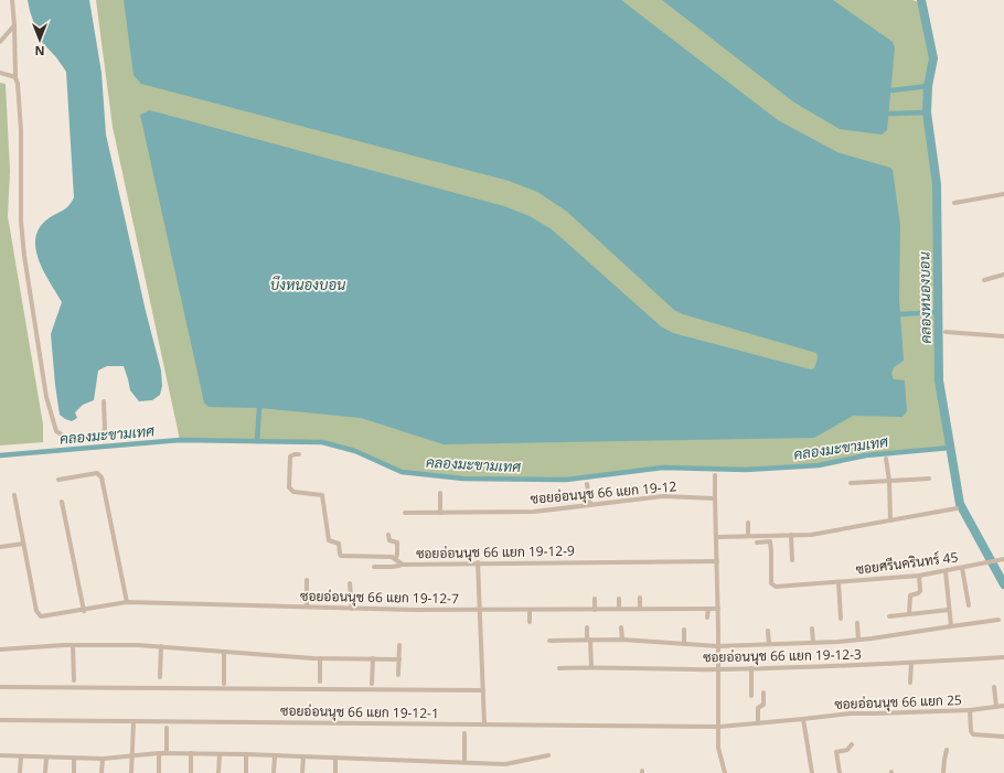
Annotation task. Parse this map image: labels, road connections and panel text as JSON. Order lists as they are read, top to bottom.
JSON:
{
  "streets": {
    "street": [
      "ซอยอ่อนนุช 66 แยก 19-12",
      "ซอยอ่อนนุช 66 แยก 19-12-9",
      "ซอยศรีนครินทร์ 45",
      "ซอยอ่อนนุช 66 แยก 19-12-7",
      "ซอยอ่อนนุช 66 แยก 19-12-3",
      "ซอยอ่อนนุช 66 แยก 25",
      "ซอยอ่อนนุช 66 แยก 19-12-1"
    ]
  },
  "crossings": [
    ["ซอยอ่อนนุช 66 แยก 25", "ซอยอ่อนนุช 66 แยก 19-12-1"]
  ],
  "water": ["บึงหนองบอน", "คลองหนองบอน", "คลองมะขามเทศ"],
  "north": "bottom"
}
